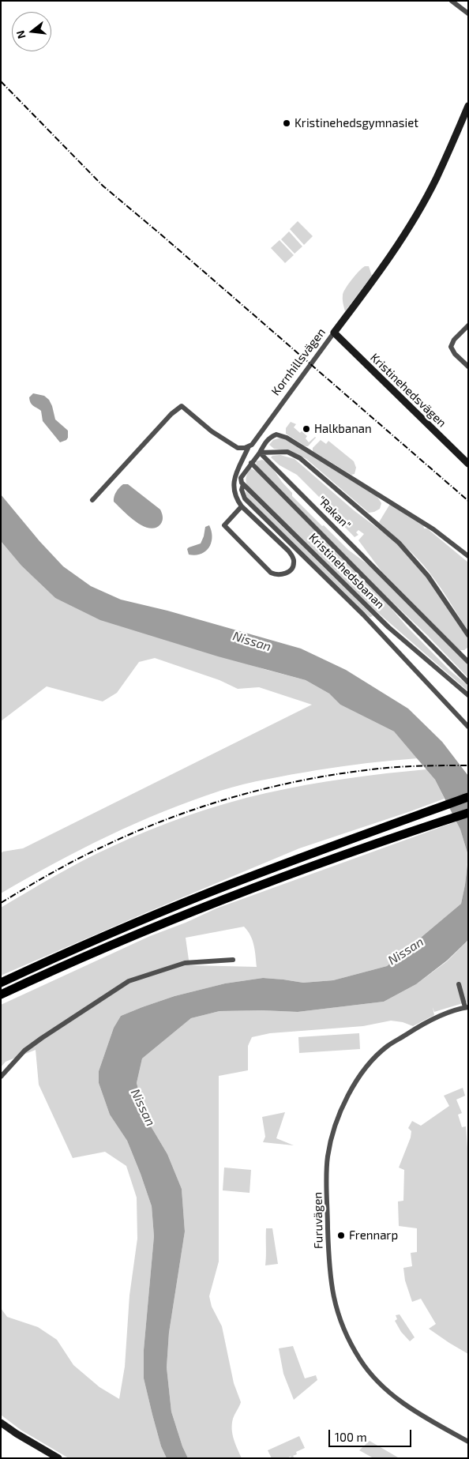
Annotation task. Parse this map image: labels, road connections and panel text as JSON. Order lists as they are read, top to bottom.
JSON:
{
  "streets": {
    "street": [
      "Kornhillsvägen",
      "Kristinehedsvägen",
      "\"Rakan\"",
      "Kristinehedsbanan",
      "Furuvägen"
    ]
  },
  "crossings": [
    ["Kornhillsvägen", "Kristinehedsvägen"],
    ["\"Rakan\"", "Kristinehedsbanan"]
  ],
  "water": ["Nissan"],
  "places": ["Kristinehedsgymnasiet", "Halkbanan", "Frennarp"],
  "scale_bar": "100 m",
  "north": "left"
}
